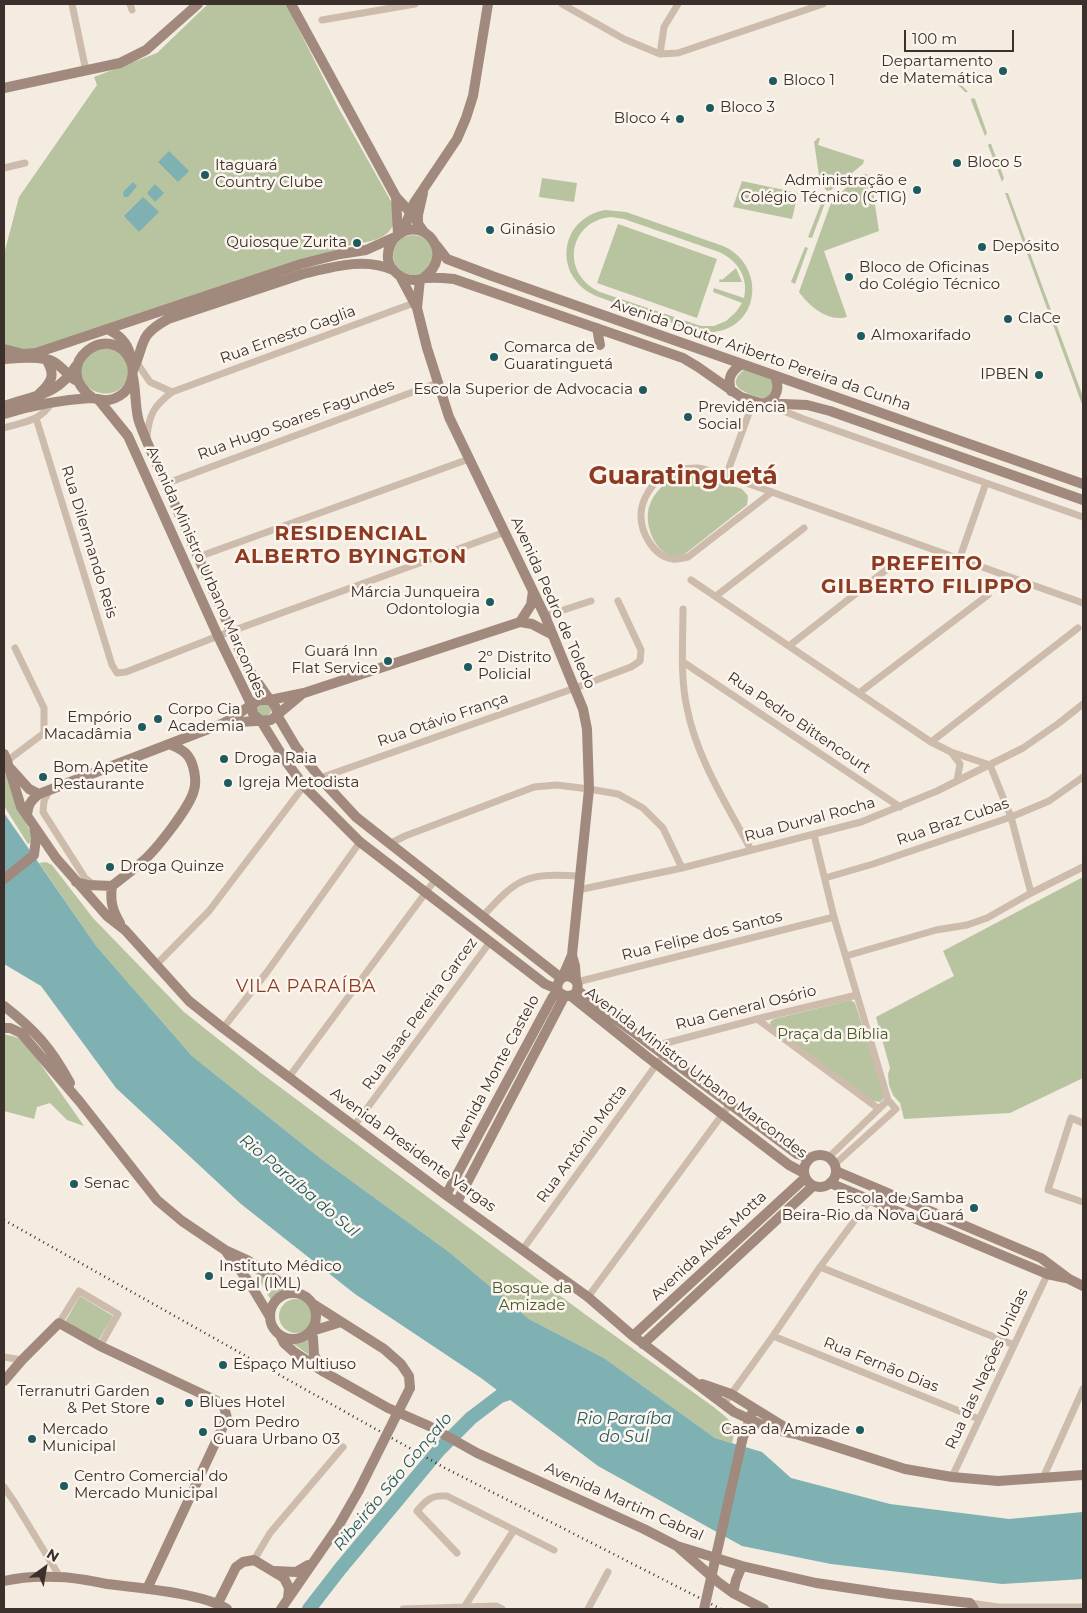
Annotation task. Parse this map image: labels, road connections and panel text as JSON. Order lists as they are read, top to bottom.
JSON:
{
  "streets": {
    "street": [
      "Rua Ernesto Gaglia",
      "Avenida Doutor Ariberto Pereira da Cunha",
      "Rua Hugo Soares Fagundes",
      "Rua Dilermando Reis",
      "Avenida Ministro Urbano Marcondes",
      "Avenida Pedro de Toledo",
      "Rua Otávio França",
      "Rua Pedro Bittencourt",
      "Rua Durval Rocha",
      "Rua Braz Cubas",
      "Rua Felipe dos Santos",
      "Rua General Osório",
      "Rua Isaac Pereira Garcez",
      "Avenida Monte Castelo",
      "Rua Antônio Motta",
      "Avenida Presidente Vargas",
      "Avenida Alves Motta",
      "Rua Fernão Dias",
      "Rua das Nações Unidas",
      "Avenida Martim Cabral"
    ]
  },
  "crossings": [
    ["Rua Ernesto Gaglia", "Avenida Pedro de Toledo"],
    ["Avenida Doutor Ariberto Pereira da Cunha", "Avenida Pedro de Toledo"],
    ["Rua Hugo Soares Fagundes", "Avenida Ministro Urbano Marcondes"],
    ["Rua Hugo Soares Fagundes", "Avenida Pedro de Toledo"],
    ["Rua Dilermando Reis", "Avenida Ministro Urbano Marcondes"],
    ["Avenida Ministro Urbano Marcondes", "Rua Otávio França"],
    ["Avenida Ministro Urbano Marcondes", "Rua Felipe dos Santos"],
    ["Avenida Ministro Urbano Marcondes", "Rua General Osório"],
    ["Avenida Ministro Urbano Marcondes", "Rua Isaac Pereira Garcez"],
    ["Avenida Ministro Urbano Marcondes", "Avenida Monte Castelo"],
    ["Avenida Ministro Urbano Marcondes", "Rua Antônio Motta"],
    ["Avenida Ministro Urbano Marcondes", "Avenida Alves Motta"],
    ["Avenida Pedro de Toledo", "Rua Otávio França"],
    ["Avenida Pedro de Toledo", "Rua Durval Rocha"],
    ["Rua Pedro Bittencourt", "Rua Durval Rocha"],
    ["Rua Felipe dos Santos", "Avenida Monte Castelo"],
    ["Rua Isaac Pereira Garcez", "Avenida Presidente Vargas"],
    ["Avenida Monte Castelo", "Avenida Presidente Vargas"],
    ["Rua Antônio Motta", "Avenida Presidente Vargas"],
    ["Avenida Presidente Vargas", "Avenida Alves Motta"],
    ["Avenida Presidente Vargas", "Rua das Nações Unidas"],
    ["Rua Fernão Dias", "Rua das Nações Unidas"]
  ],
  "districts": [
    "Guaratinguetá",
    "RESIDENCIAL ALBERTO BYINGTON",
    "PREFEITO GILBERTO FILIPPO",
    "VILA PARAÍBA"
  ],
  "water": ["Rio Paraíba do Sul", "Ribeirão São Gonçalo"],
  "parks": ["Praça da Bíblia", "Bosque da Amizade"],
  "places": [
    "Departamento de Matemática",
    "Bloco 1",
    "Bloco 3",
    "Bloco 4",
    "Bloco 5",
    "Itaguará Country Clube",
    "Administração e Colégio Técnico (CTIG)",
    "Ginásio",
    "Quiosque Zurita",
    "Depósito",
    "Bloco de Oficinas do Colégio Técnico",
    "ClaCe",
    "Almoxarifado",
    "Comarca de Guaratinguetá",
    "IPBEN",
    "Escola Superior de Advocacia",
    "Previdência Social",
    "Márcia Junqueira Odontologia",
    "Guará Inn Flat Service",
    "2º Distrito Policial",
    "Corpo Cia Academia",
    "Empório Macadâmia",
    "Droga Raia",
    "Bom Apetite Restaurante",
    "Igreja Metodista",
    "Droga Quinze",
    "Senac",
    "Escola de Samba Beira-Rio da Nova Guará",
    "Instituto Médico Legal (IML)",
    "Espaço Multiuso",
    "Terranutri Garden & Pet Store",
    "Blues Hotel",
    "Casa da Amizade",
    "Dom Pedro Guara Urbano 03",
    "Mercado Municipal",
    "Centro Comercial do Mercado Municipal"
  ],
  "scale_bar": "100 m",
  "north": "top right"
}
